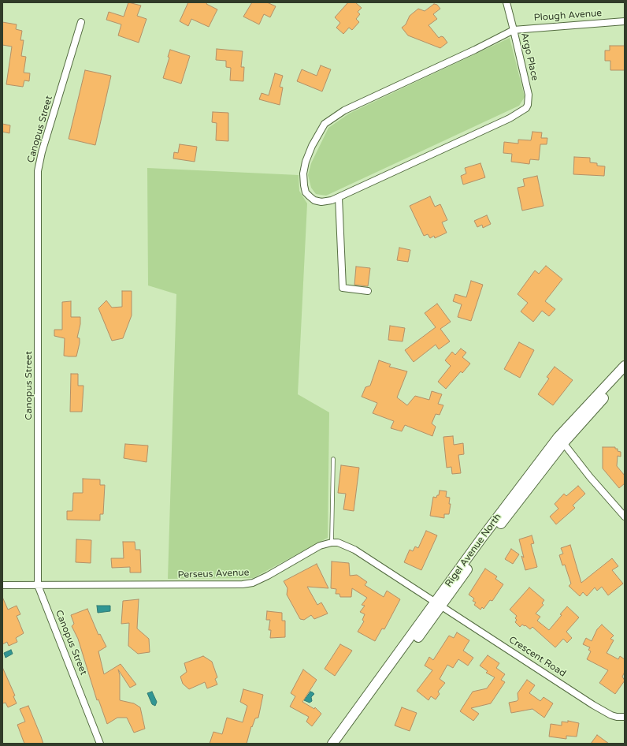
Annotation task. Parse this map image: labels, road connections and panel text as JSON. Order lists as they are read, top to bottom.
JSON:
{
  "streets": {
    "main road": ["Rigel Avenue North"],
    "street": [
      "Plough Avenue",
      "Argo Place",
      "Canopus Street",
      "Perseus Avenue",
      "Crescent Road"
    ]
  },
  "crossings": [
    ["Plough Avenue", "Argo Place"],
    ["Canopus Street", "Perseus Avenue"],
    ["Rigel Avenue North", "Crescent Road"]
  ]
}
